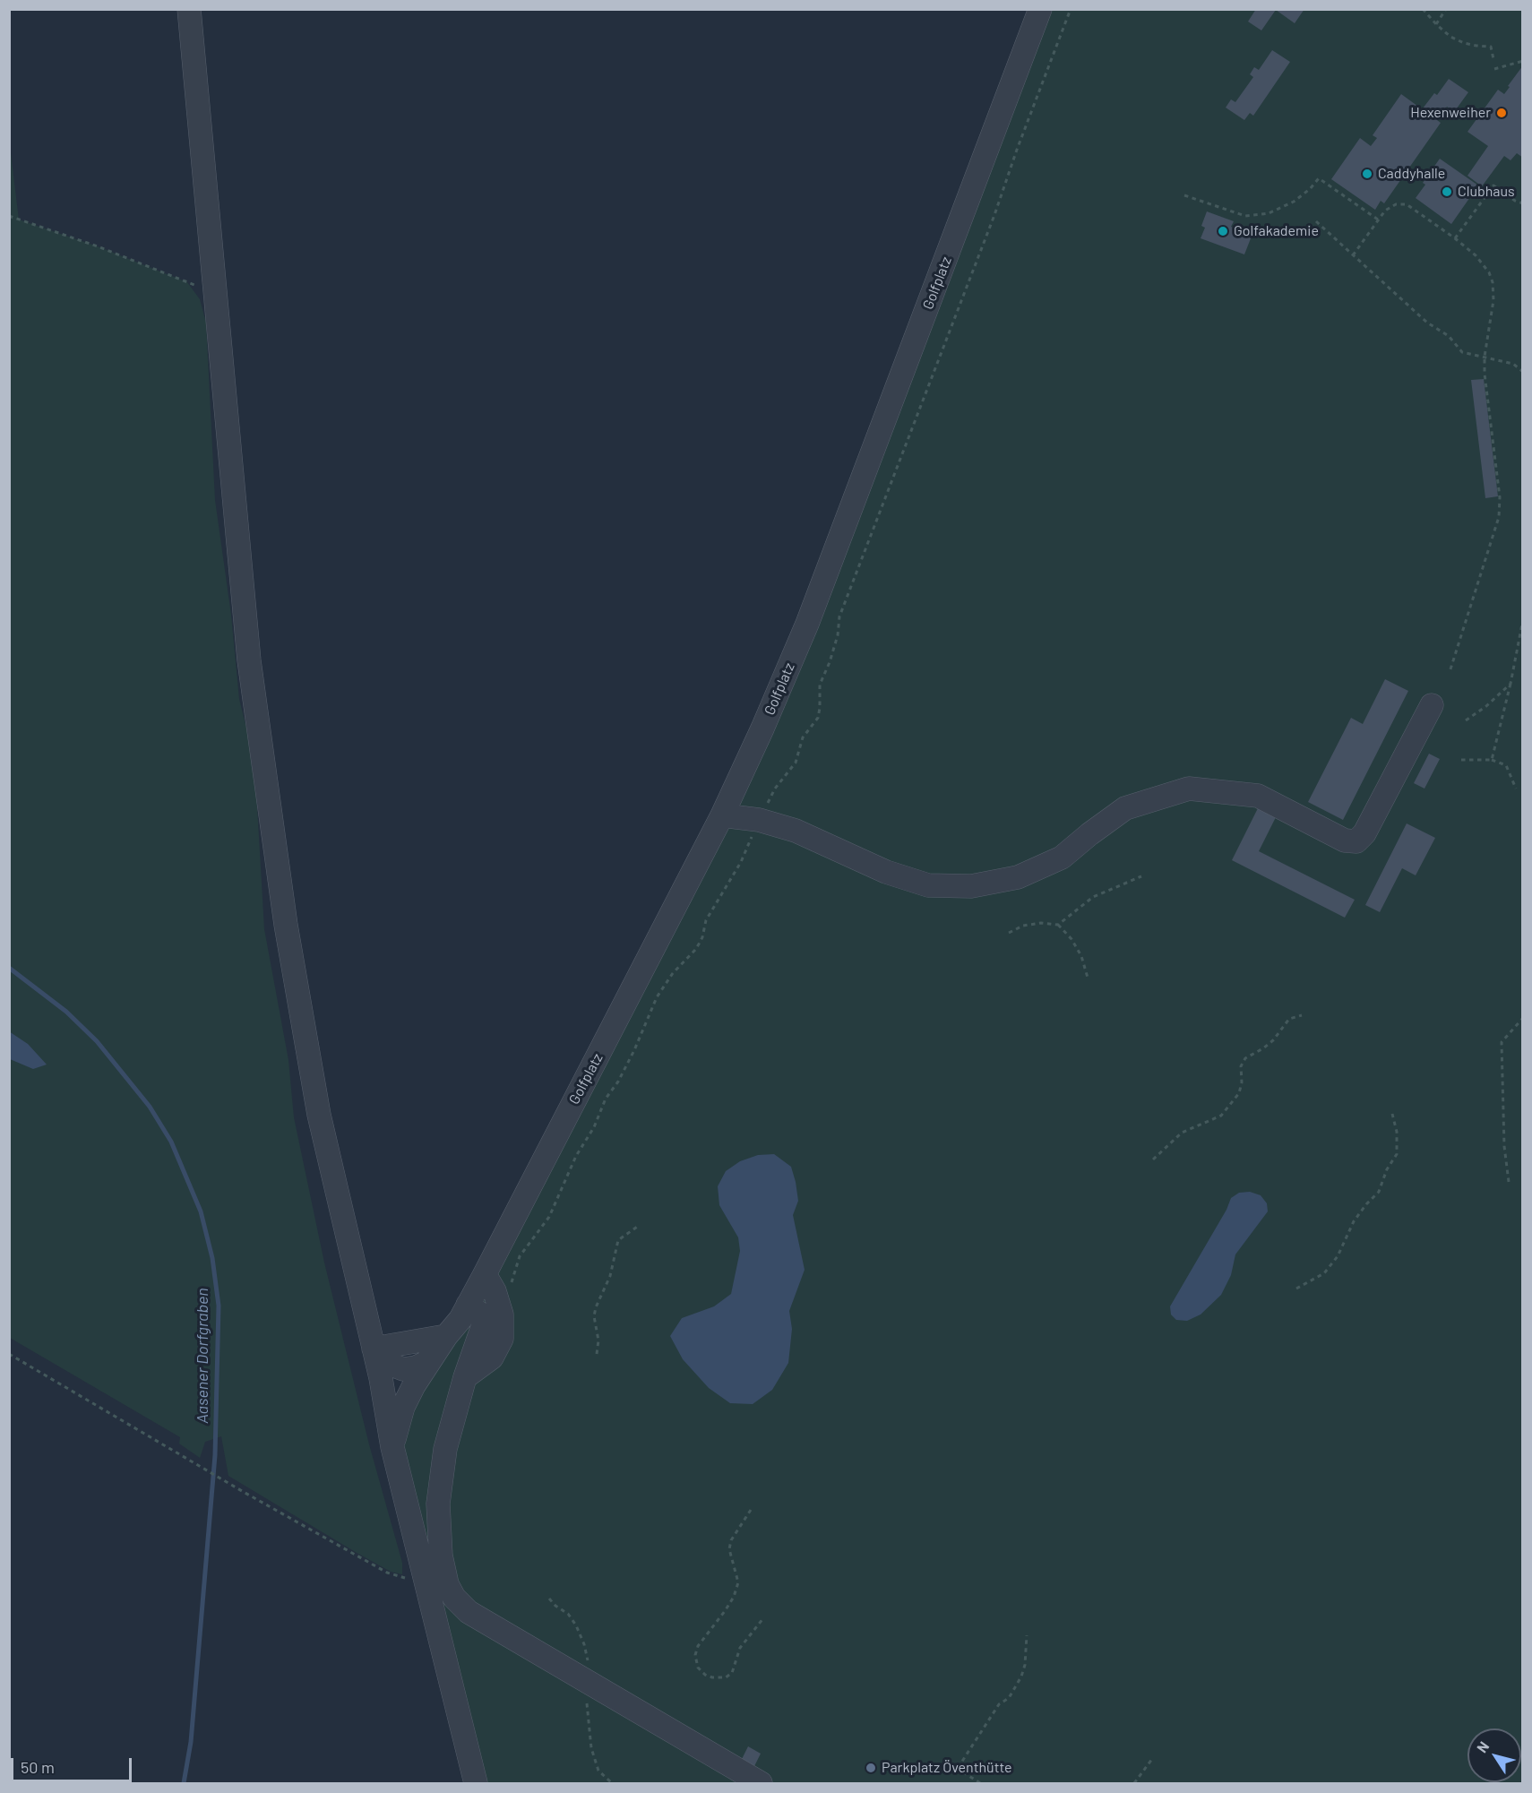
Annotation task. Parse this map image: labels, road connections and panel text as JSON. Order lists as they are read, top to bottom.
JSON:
{
  "streets": {
    "street": ["Golfplatz"]
  },
  "water": ["Aasener Dorfgraben"],
  "places": [
    "Hexenweiher",
    "Caddyhalle",
    "Clubhaus",
    "Golfakademie",
    "Parkplatz Öventhütte"
  ],
  "scale_bar": "50 m",
  "north": "top left"
}
